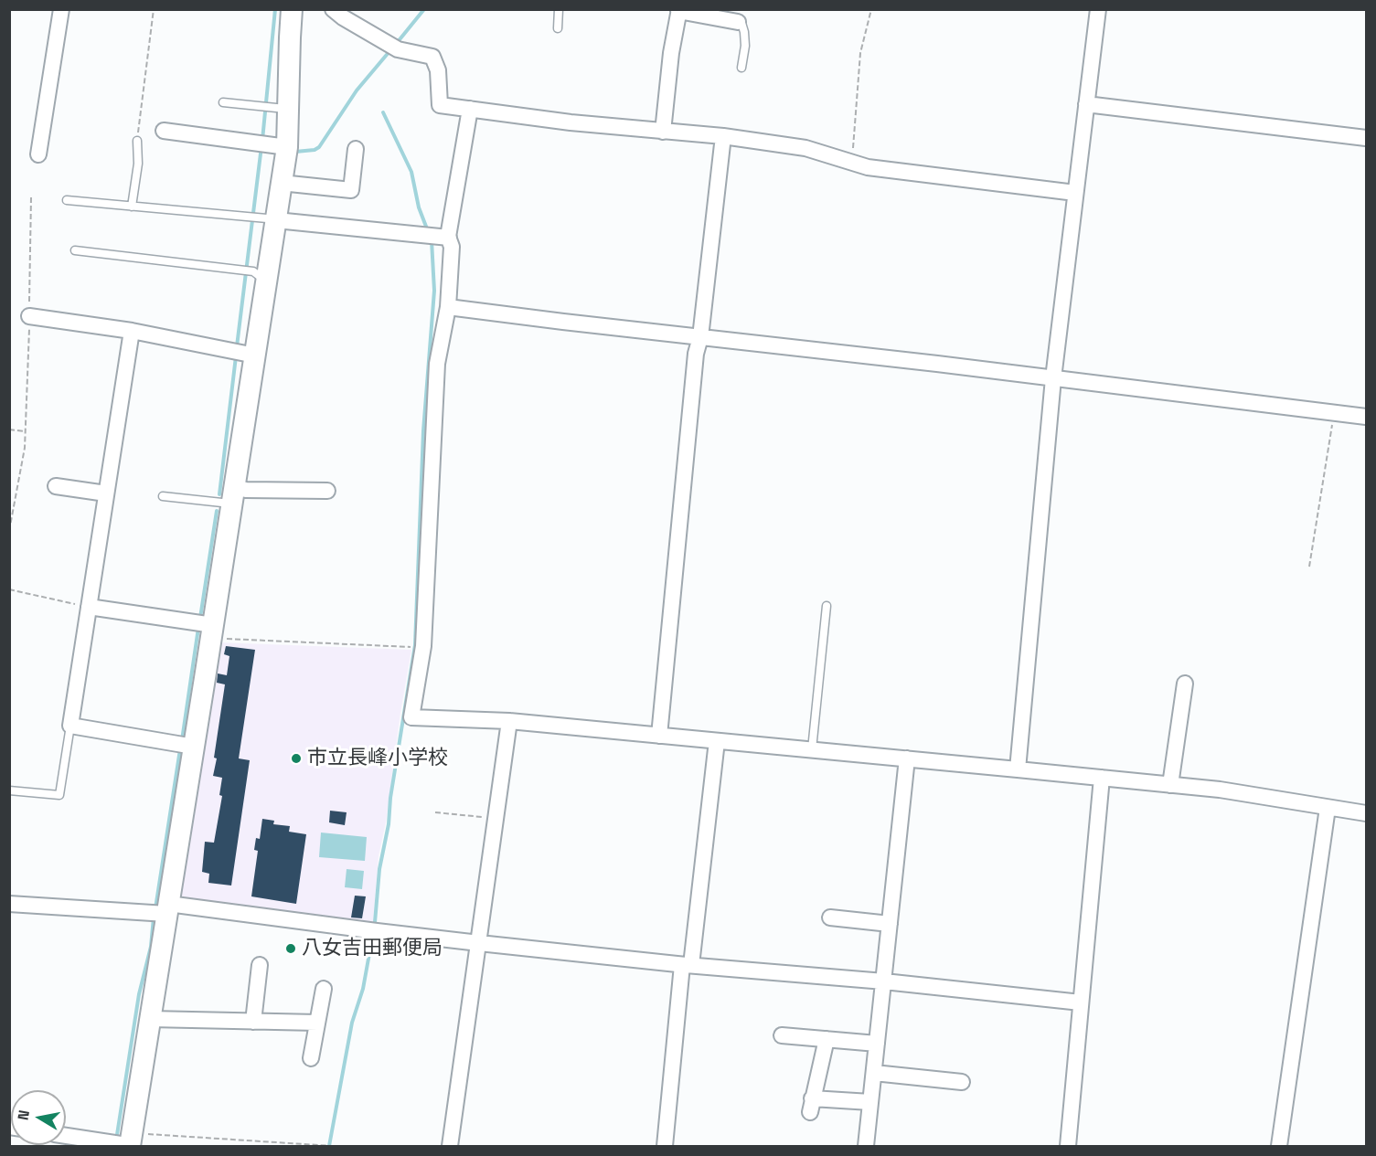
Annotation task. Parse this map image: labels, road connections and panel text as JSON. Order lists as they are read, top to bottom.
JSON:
{
  "places": ["市立長峰小学校", "八女吉田郵便局"],
  "north": "left"
}
